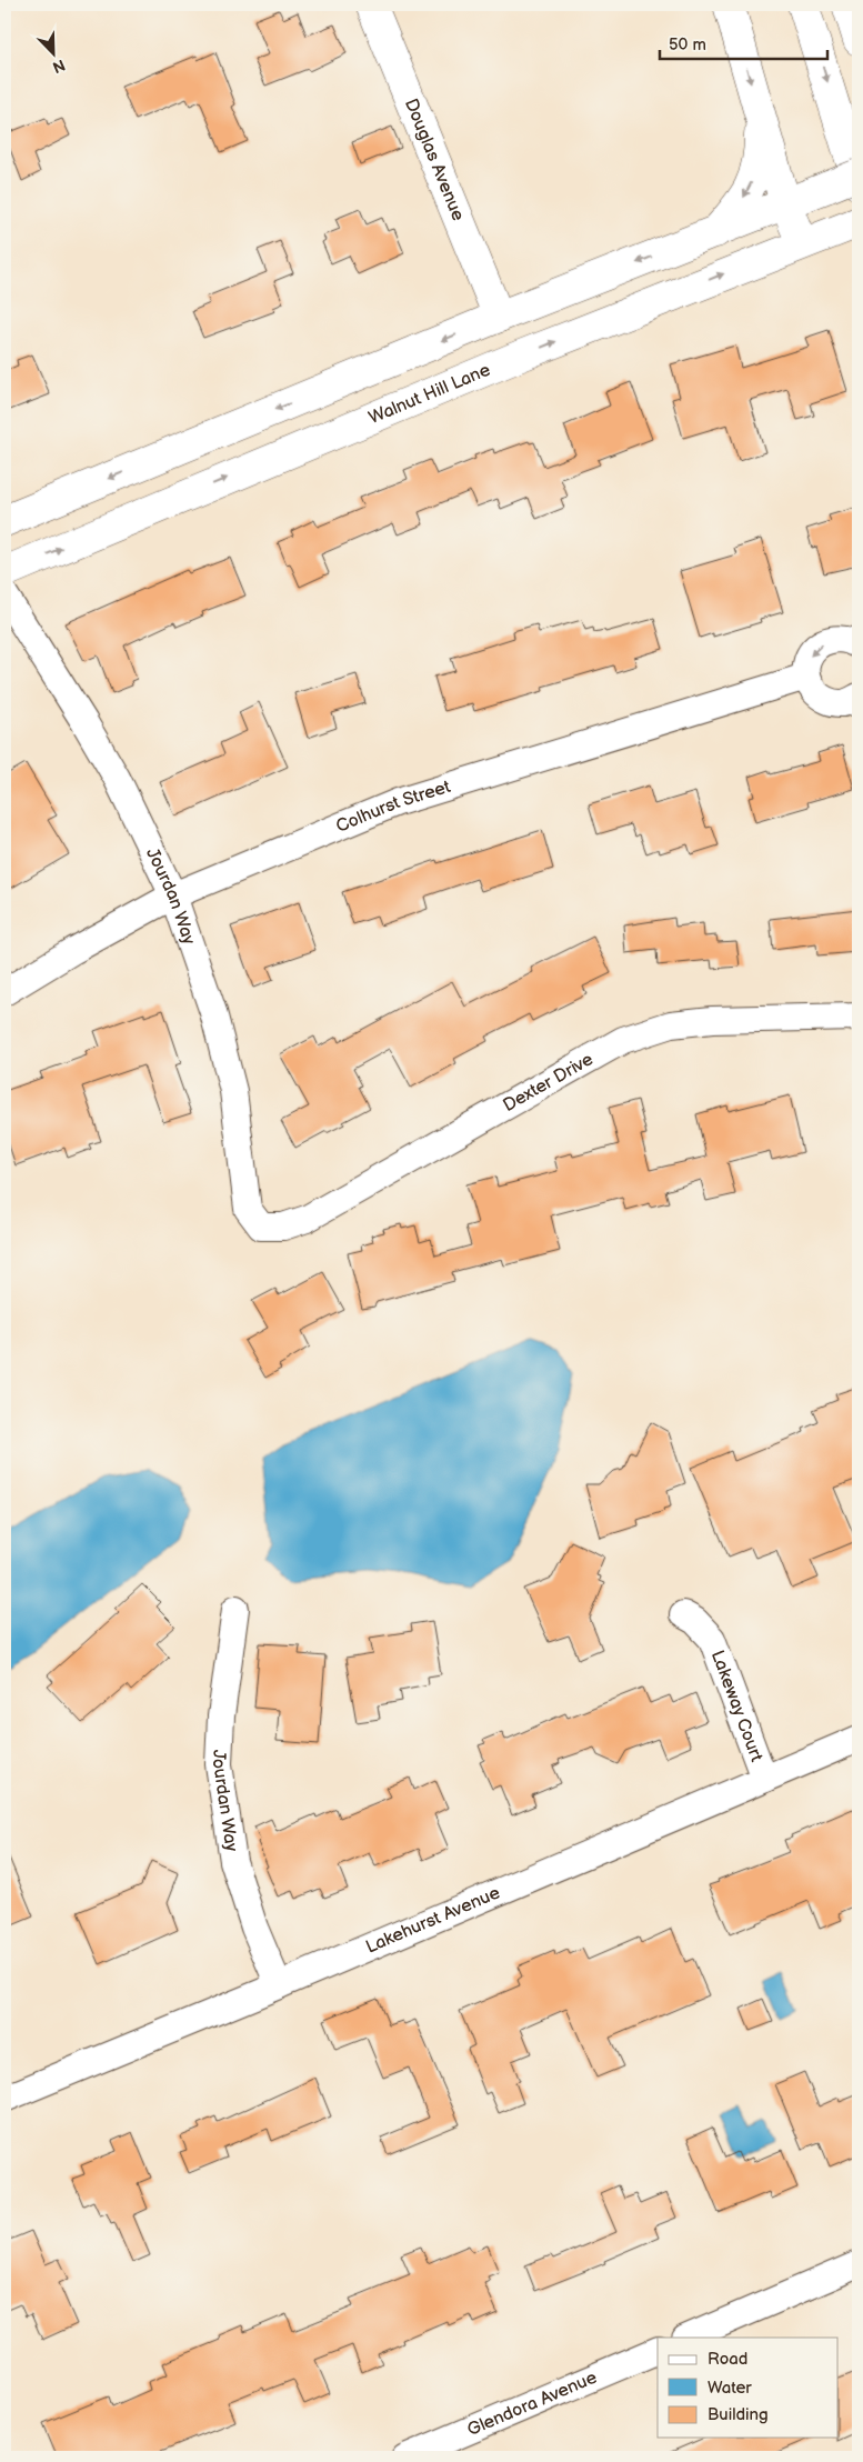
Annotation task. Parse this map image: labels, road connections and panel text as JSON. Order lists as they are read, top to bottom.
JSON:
{
  "streets": {
    "main road": ["Douglas Avenue", "Walnut Hill Lane"],
    "street": [
      "Colhurst Street",
      "Jourdan Way",
      "Dexter Drive",
      "Lakeway Court",
      "Lakehurst Avenue",
      "Glendora Avenue"
    ]
  },
  "crossings": [
    ["Douglas Avenue", "Walnut Hill Lane"],
    ["Colhurst Street", "Jourdan Way"],
    ["Jourdan Way", "Dexter Drive"],
    ["Jourdan Way", "Lakehurst Avenue"],
    ["Lakeway Court", "Lakehurst Avenue"]
  ],
  "legend": ["Road", "Water", "Building"],
  "scale_bar": "50 m",
  "north": "bottom right"
}
